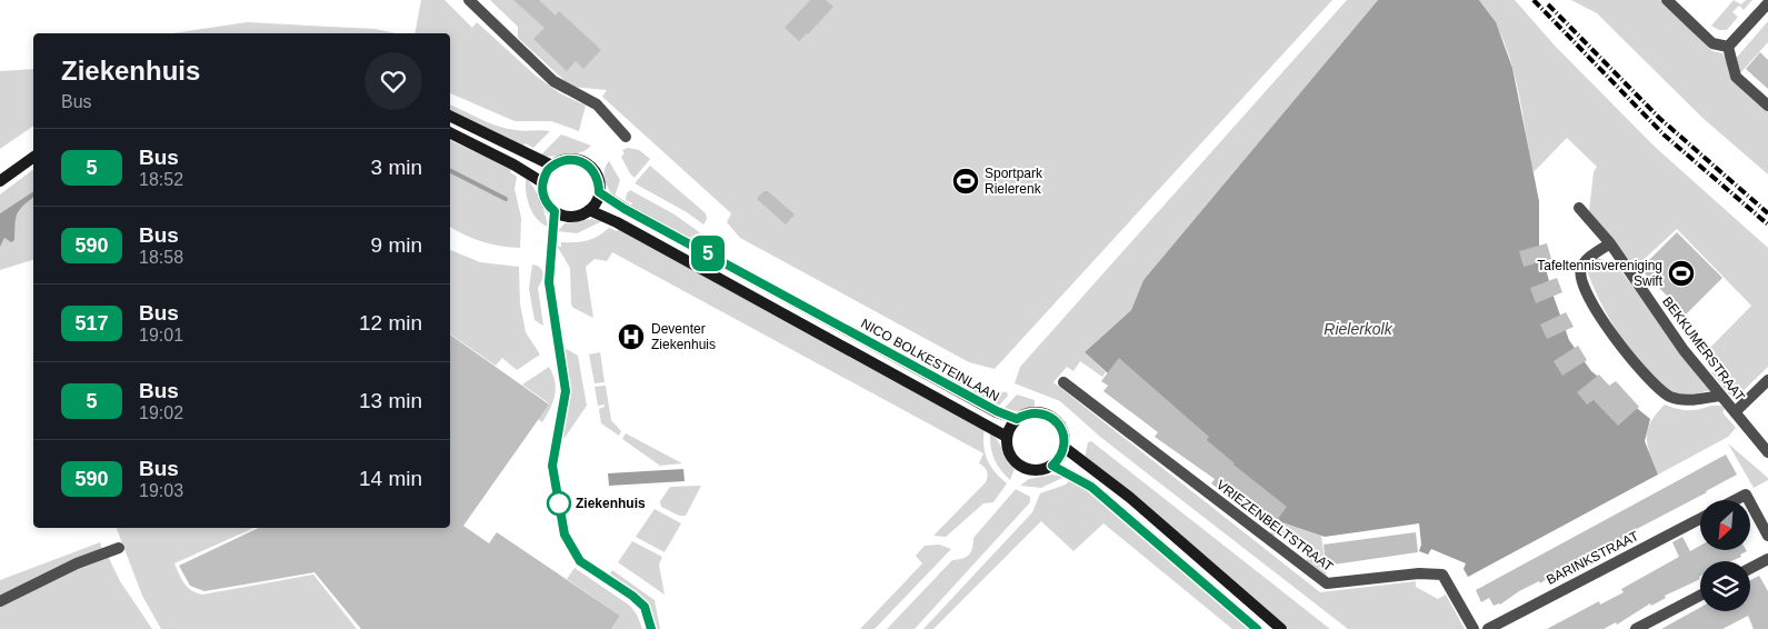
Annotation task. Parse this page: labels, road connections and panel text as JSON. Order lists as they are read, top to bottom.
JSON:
{
  "streets": {
    "street": [
      "BEKKUMERSTRAAT",
      "NICO BOLKESTEINLAAN",
      "VRIEZENBELTSTRAAT",
      "BARINKSTRAAT"
    ]
  },
  "water": ["Rielerkolk"],
  "places": {
    "sports": ["Sportpark Rielerenk", "Tafeltennisvereniging Swift"],
    "hospital": ["Deventer Ziekenhuis"],
    "other": ["Ziekenhuis"]
  },
  "lines": ["bus line 5"],
  "north": "bottom left",
  "page": {
    "on_map": "5",
    "heading": ["Ziekenhuis", "Bus"],
    "list": [
      {
        "mark": "5",
        "name": "Bus",
        "note": "18:52",
        "value": "3 min"
      },
      {
        "mark": "590",
        "name": "Bus",
        "note": "18:58",
        "value": "9 min"
      },
      {
        "mark": "517",
        "name": "Bus",
        "note": "19:01",
        "value": "12 min"
      },
      {
        "mark": "5",
        "name": "Bus",
        "note": "19:02",
        "value": "13 min"
      },
      {
        "mark": "590",
        "name": "Bus",
        "note": "19:03",
        "value": "14 min"
      }
    ]
  }
}
